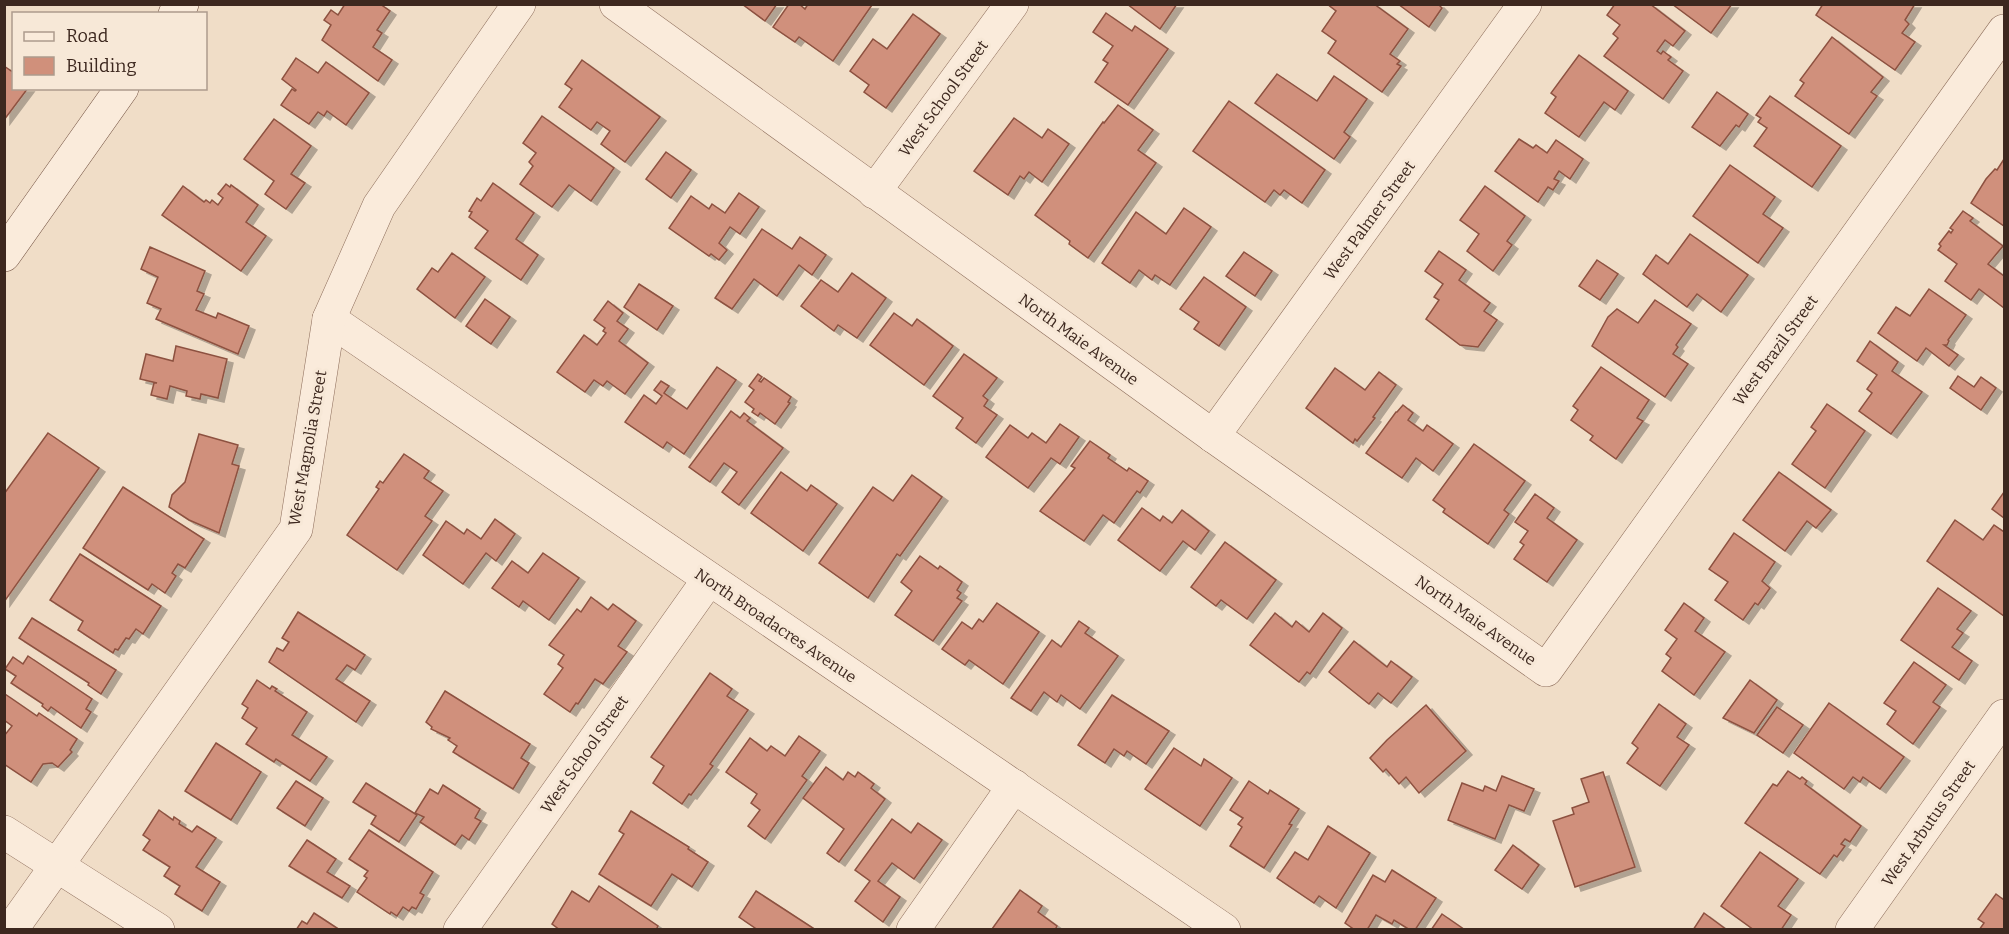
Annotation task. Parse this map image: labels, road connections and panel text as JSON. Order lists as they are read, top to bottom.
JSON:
{
  "streets": {
    "street": [
      "West School Street",
      "West Palmer Street",
      "North Maie Avenue",
      "West Brazil Street",
      "West Magnolia Street",
      "North Broadacres Avenue",
      "West Arbutus Street"
    ]
  },
  "crossings": [
    ["West School Street", "North Maie Avenue"],
    ["West School Street", "North Broadacres Avenue"],
    ["West Palmer Street", "North Maie Avenue"],
    ["North Maie Avenue", "West Brazil Street"],
    ["West Magnolia Street", "North Broadacres Avenue"]
  ],
  "legend": ["Road", "Building"]
}
